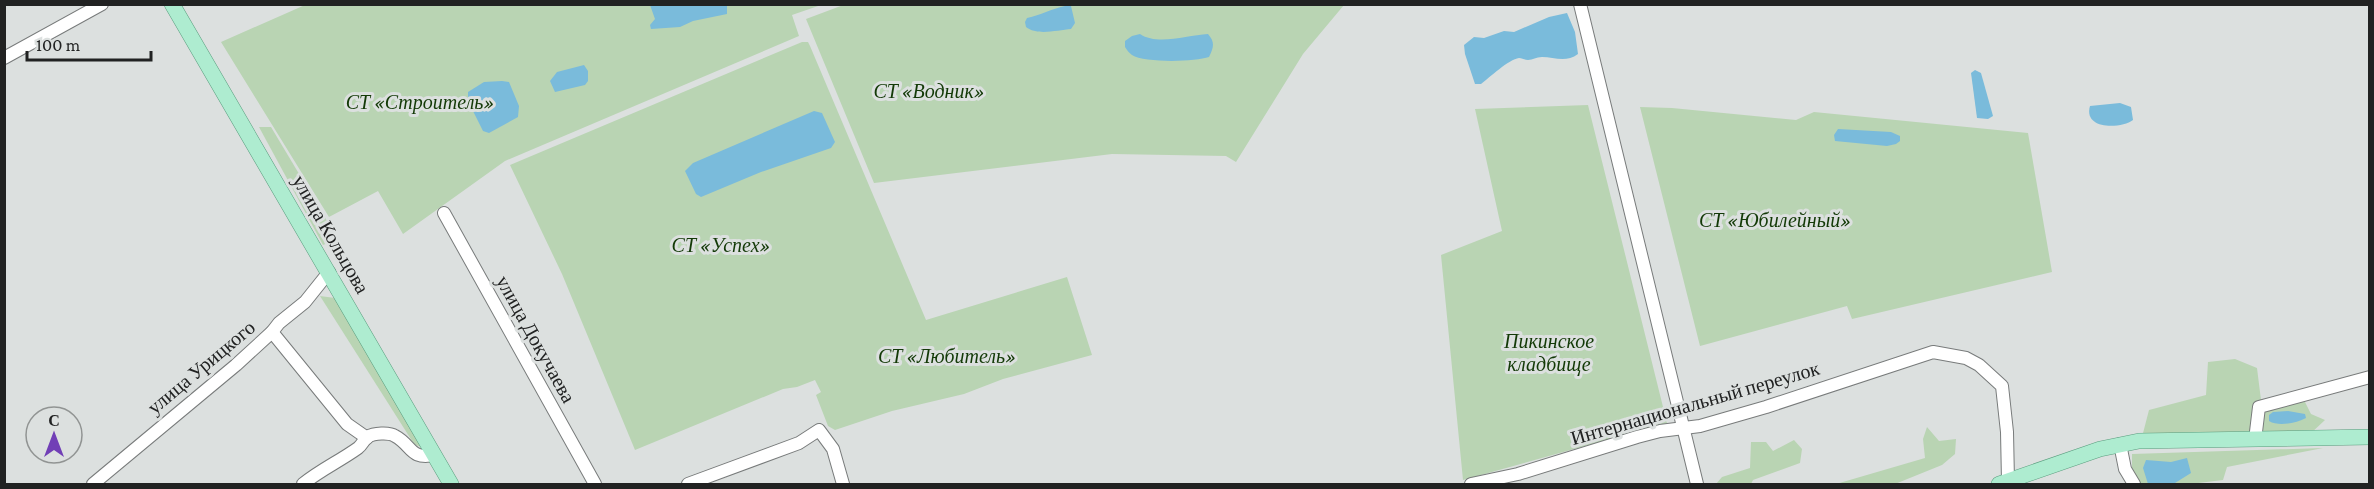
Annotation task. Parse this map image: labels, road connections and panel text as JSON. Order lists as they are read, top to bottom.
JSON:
{
  "streets": {
    "main road": ["улица Кольцова"],
    "street": ["улица Докучаева", "улица Урицкого", "Интернациональный переулок"]
  },
  "crossings": [
    ["улица Кольцова", "улица Урицкого"]
  ],
  "parks": [
    "СТ «Водник»",
    "СТ «Строитель»",
    "СТ «Юбилейный»",
    "СТ «Успех»",
    "Пикинское кладбище",
    "СТ «Любитель»"
  ],
  "scale_bar": "100 m",
  "north": "top"
}
